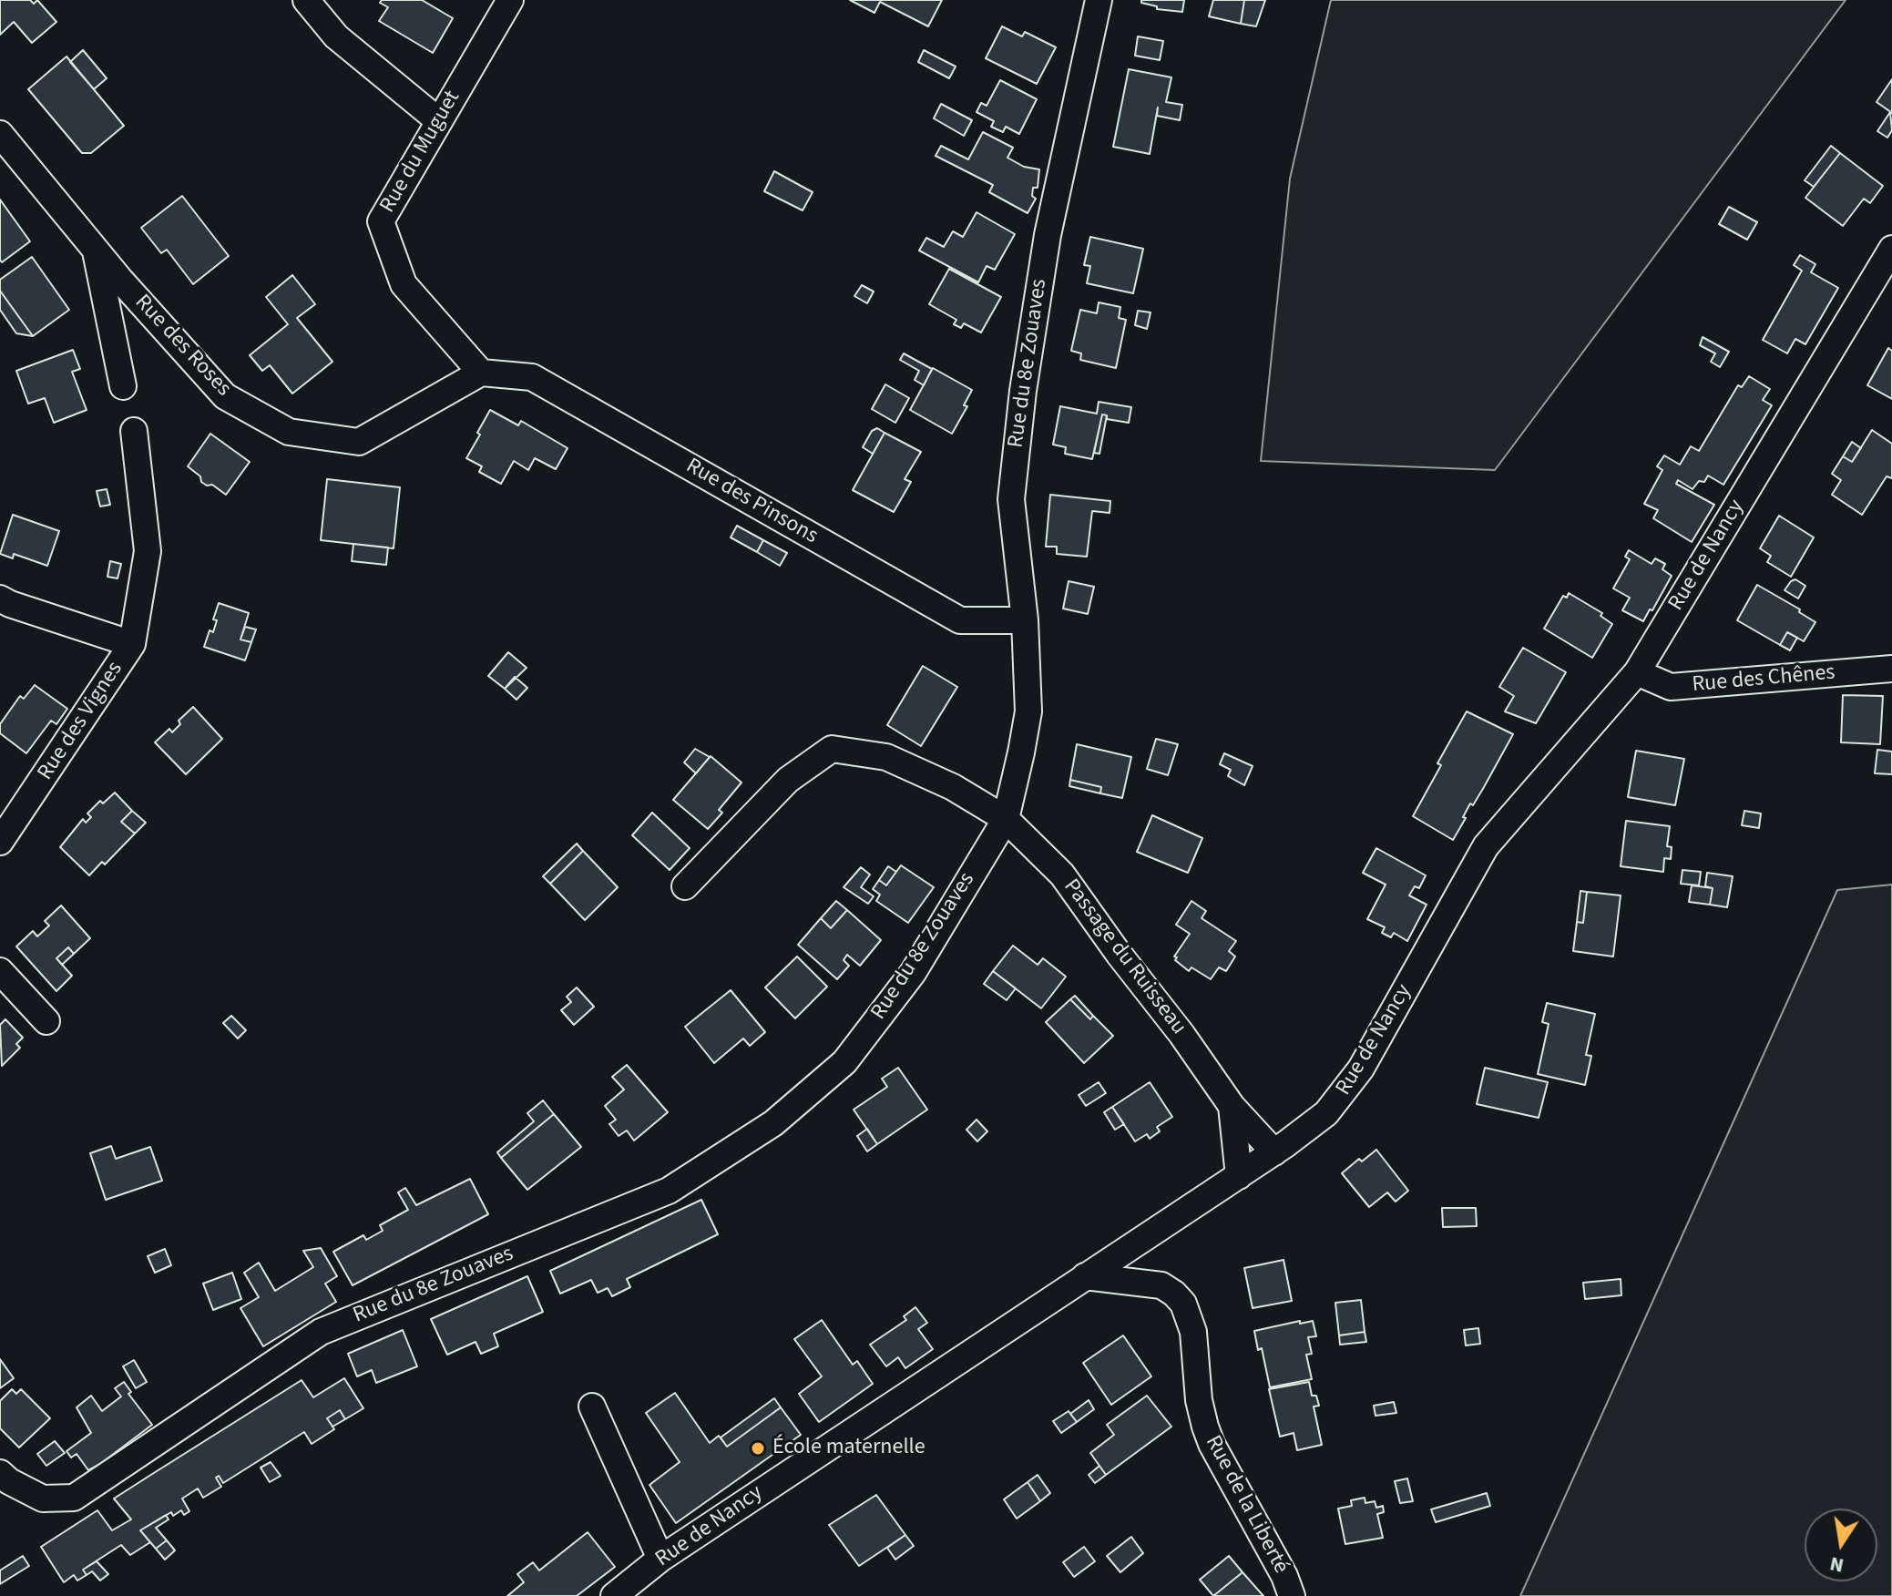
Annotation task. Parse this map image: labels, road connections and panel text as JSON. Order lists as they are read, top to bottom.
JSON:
{
  "streets": {
    "street": [
      "Rue du Muguet",
      "Rue des Roses",
      "Rue du 8e Zouaves",
      "Rue des Pinsons",
      "Rue de Nancy",
      "Rue des Chênes",
      "Rue des Vignes",
      "Passage du Ruisseau",
      "Rue de la Liberté"
    ]
  },
  "crossings": [
    ["Rue du Muguet", "Rue des Roses"],
    ["Rue du Muguet", "Rue des Pinsons"],
    ["Rue des Roses", "Rue des Pinsons"],
    ["Rue du 8e Zouaves", "Rue des Pinsons"],
    ["Rue du 8e Zouaves", "Passage du Ruisseau"],
    ["Rue de Nancy", "Rue des Chênes"],
    ["Rue de Nancy", "Passage du Ruisseau"],
    ["Rue de Nancy", "Rue de la Liberté"]
  ],
  "places": ["École maternelle"],
  "north": "bottom"
}
